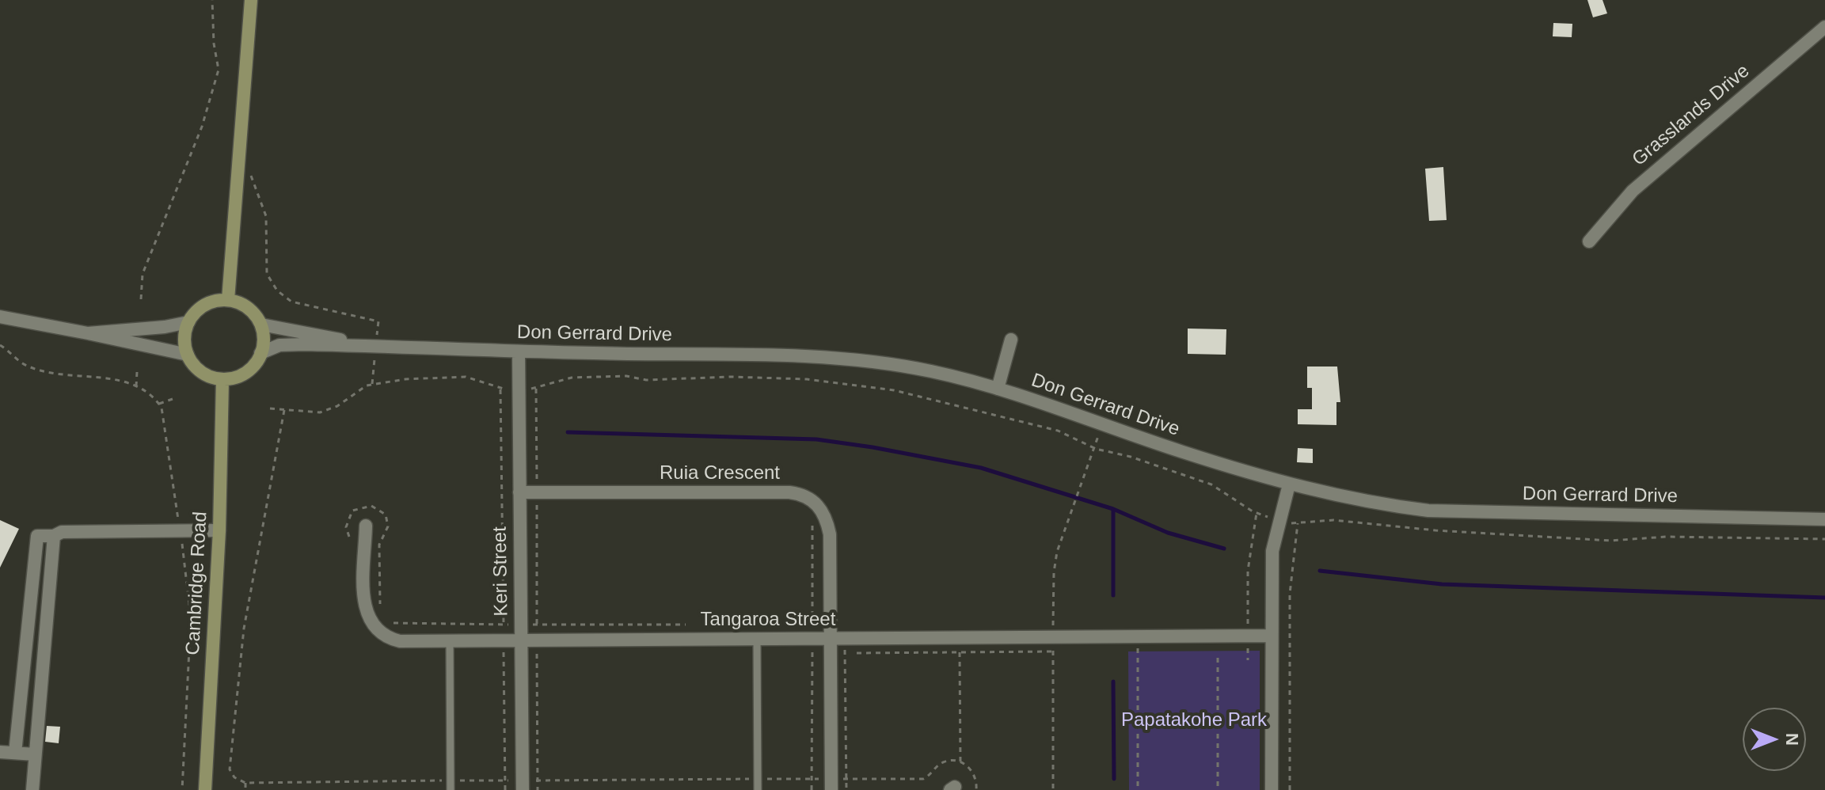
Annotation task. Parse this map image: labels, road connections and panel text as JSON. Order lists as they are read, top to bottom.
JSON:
{
  "streets": {
    "main road": ["Cambridge Road"],
    "street": [
      "Grasslands Drive",
      "Don Gerrard Drive",
      "Ruia Crescent",
      "Keri Street",
      "Tangaroa Street"
    ]
  },
  "crossings": [
    ["Don Gerrard Drive", "Keri Street"],
    ["Don Gerrard Drive", "Cambridge Road"],
    ["Ruia Crescent", "Keri Street"],
    ["Ruia Crescent", "Tangaroa Street"],
    ["Keri Street", "Tangaroa Street"]
  ],
  "parks": ["Papatakohe Park"],
  "north": "right"
}
